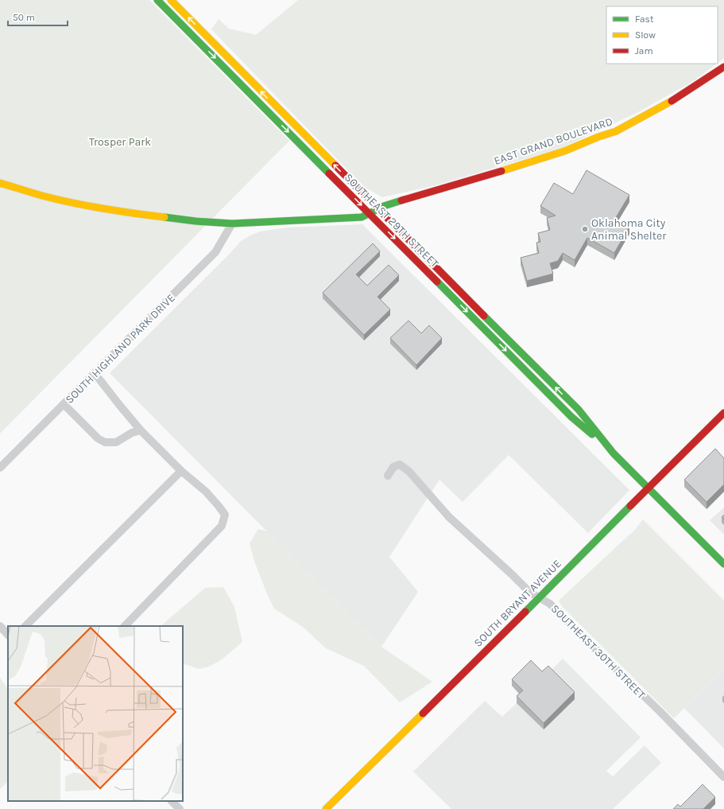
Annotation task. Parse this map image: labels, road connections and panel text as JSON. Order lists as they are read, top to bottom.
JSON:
{
  "streets": {
    "main road": ["EAST GRAND BOULEVARD", "SOUTHEAST 29TH STREET", "SOUTH BRYANT AVENUE"],
    "street": ["SOUTH HIGHLAND PARK DRIVE", "SOUTHEAST 30TH STREET"]
  },
  "crossings": [
    ["EAST GRAND BOULEVARD", "SOUTHEAST 29TH STREET"],
    ["EAST GRAND BOULEVARD", "SOUTH HIGHLAND PARK DRIVE"],
    ["SOUTHEAST 29TH STREET", "SOUTH BRYANT AVENUE"],
    ["SOUTH BRYANT AVENUE", "SOUTHEAST 30TH STREET"]
  ],
  "parks": ["Trosper Park"],
  "places": ["Oklahoma City Animal Shelter"],
  "legend": ["Fast", "Slow", "Jam"],
  "scale_bar": "50 m"
}
